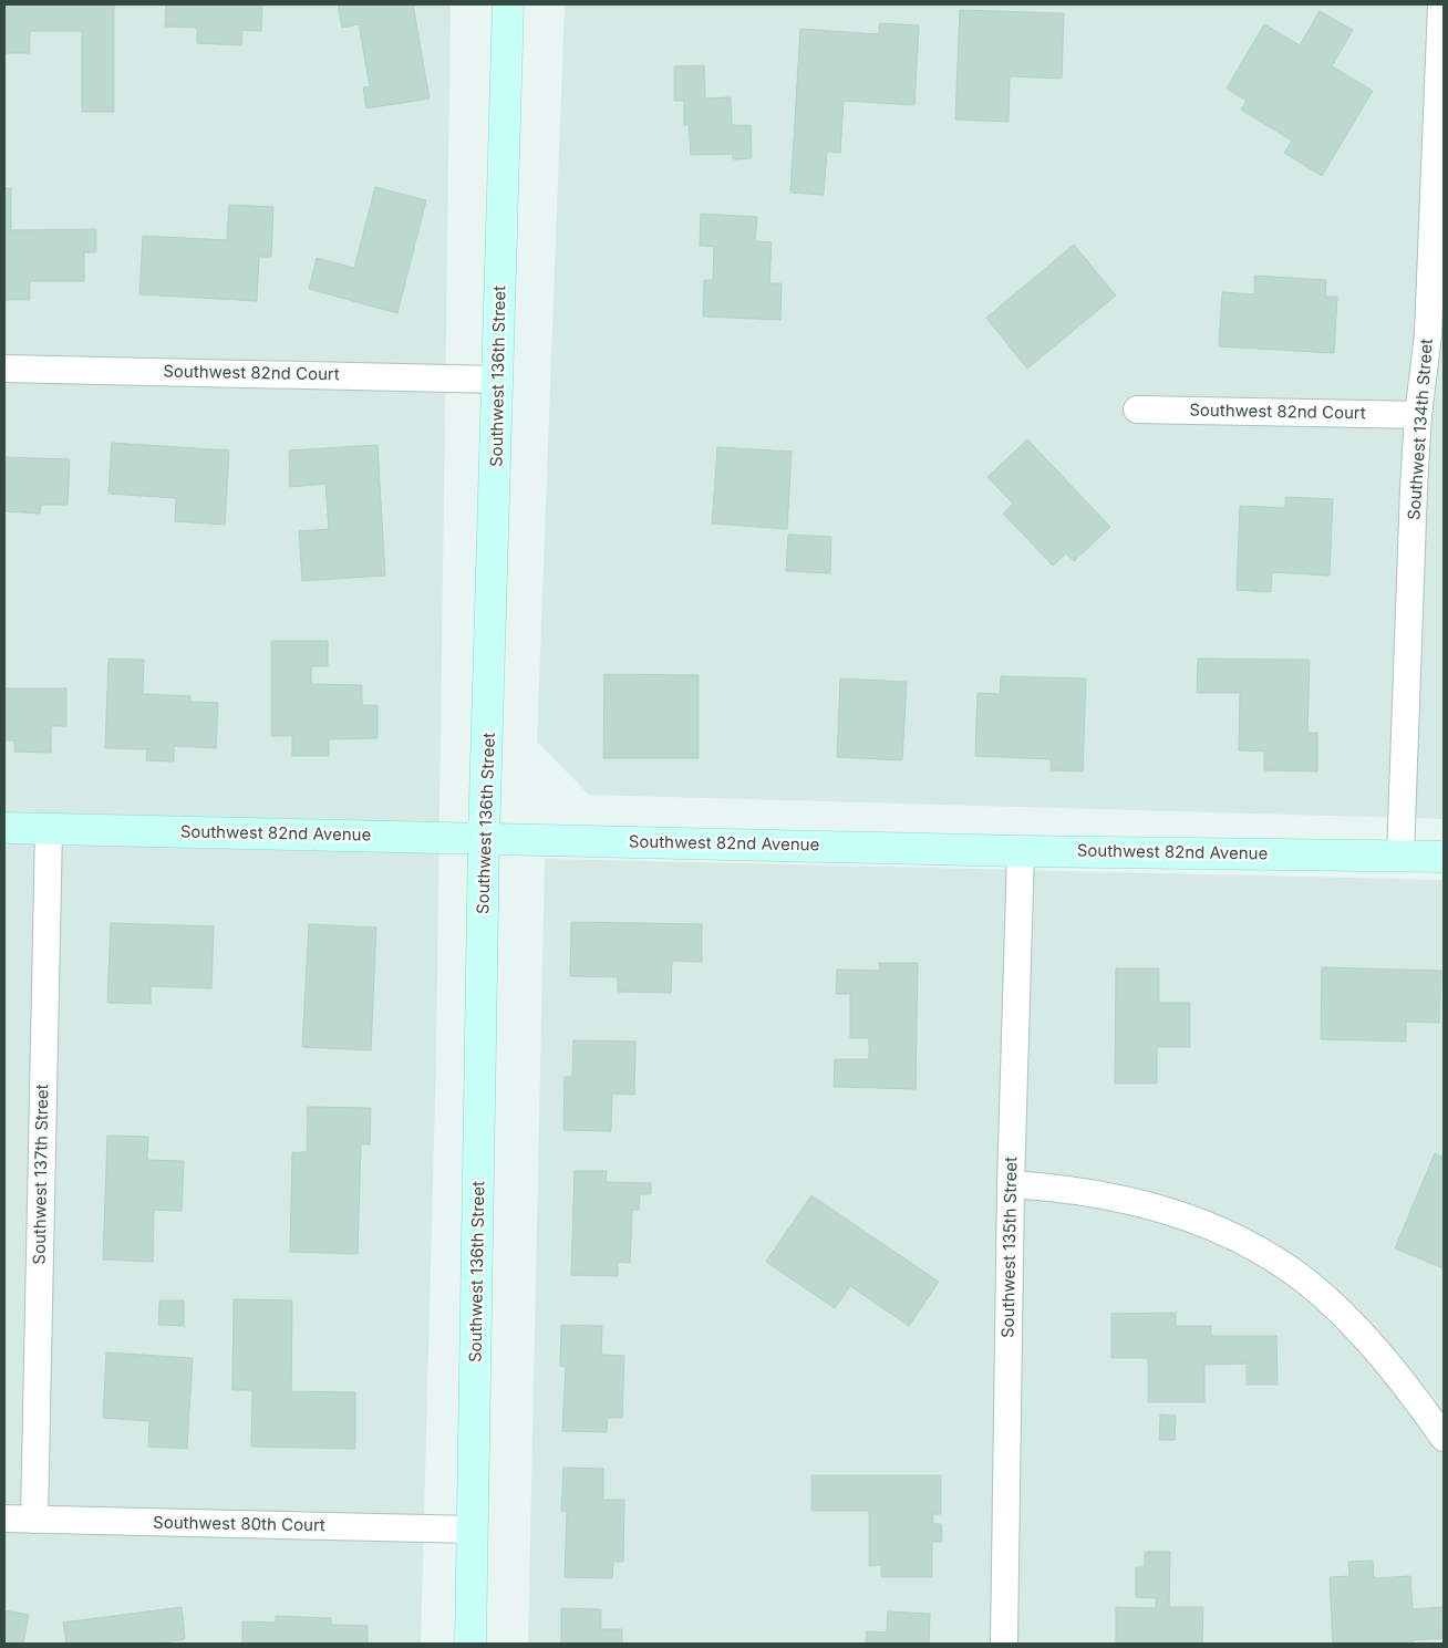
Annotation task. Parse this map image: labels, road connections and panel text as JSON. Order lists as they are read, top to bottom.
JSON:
{
  "streets": {
    "street": [
      "Southwest 82nd Court",
      "Southwest 136th Street",
      "Southwest 134th Street",
      "Southwest 82nd Avenue",
      "Southwest 137th Street",
      "Southwest 135th Street",
      "Southwest 80th Court"
    ]
  },
  "crossings": [
    ["Southwest 82nd Court", "Southwest 136th Street"],
    ["Southwest 82nd Court", "Southwest 134th Street"],
    ["Southwest 136th Street", "Southwest 82nd Avenue"],
    ["Southwest 136th Street", "Southwest 80th Court"],
    ["Southwest 134th Street", "Southwest 82nd Avenue"],
    ["Southwest 82nd Avenue", "Southwest 137th Street"],
    ["Southwest 82nd Avenue", "Southwest 135th Street"],
    ["Southwest 137th Street", "Southwest 80th Court"]
  ]
}
